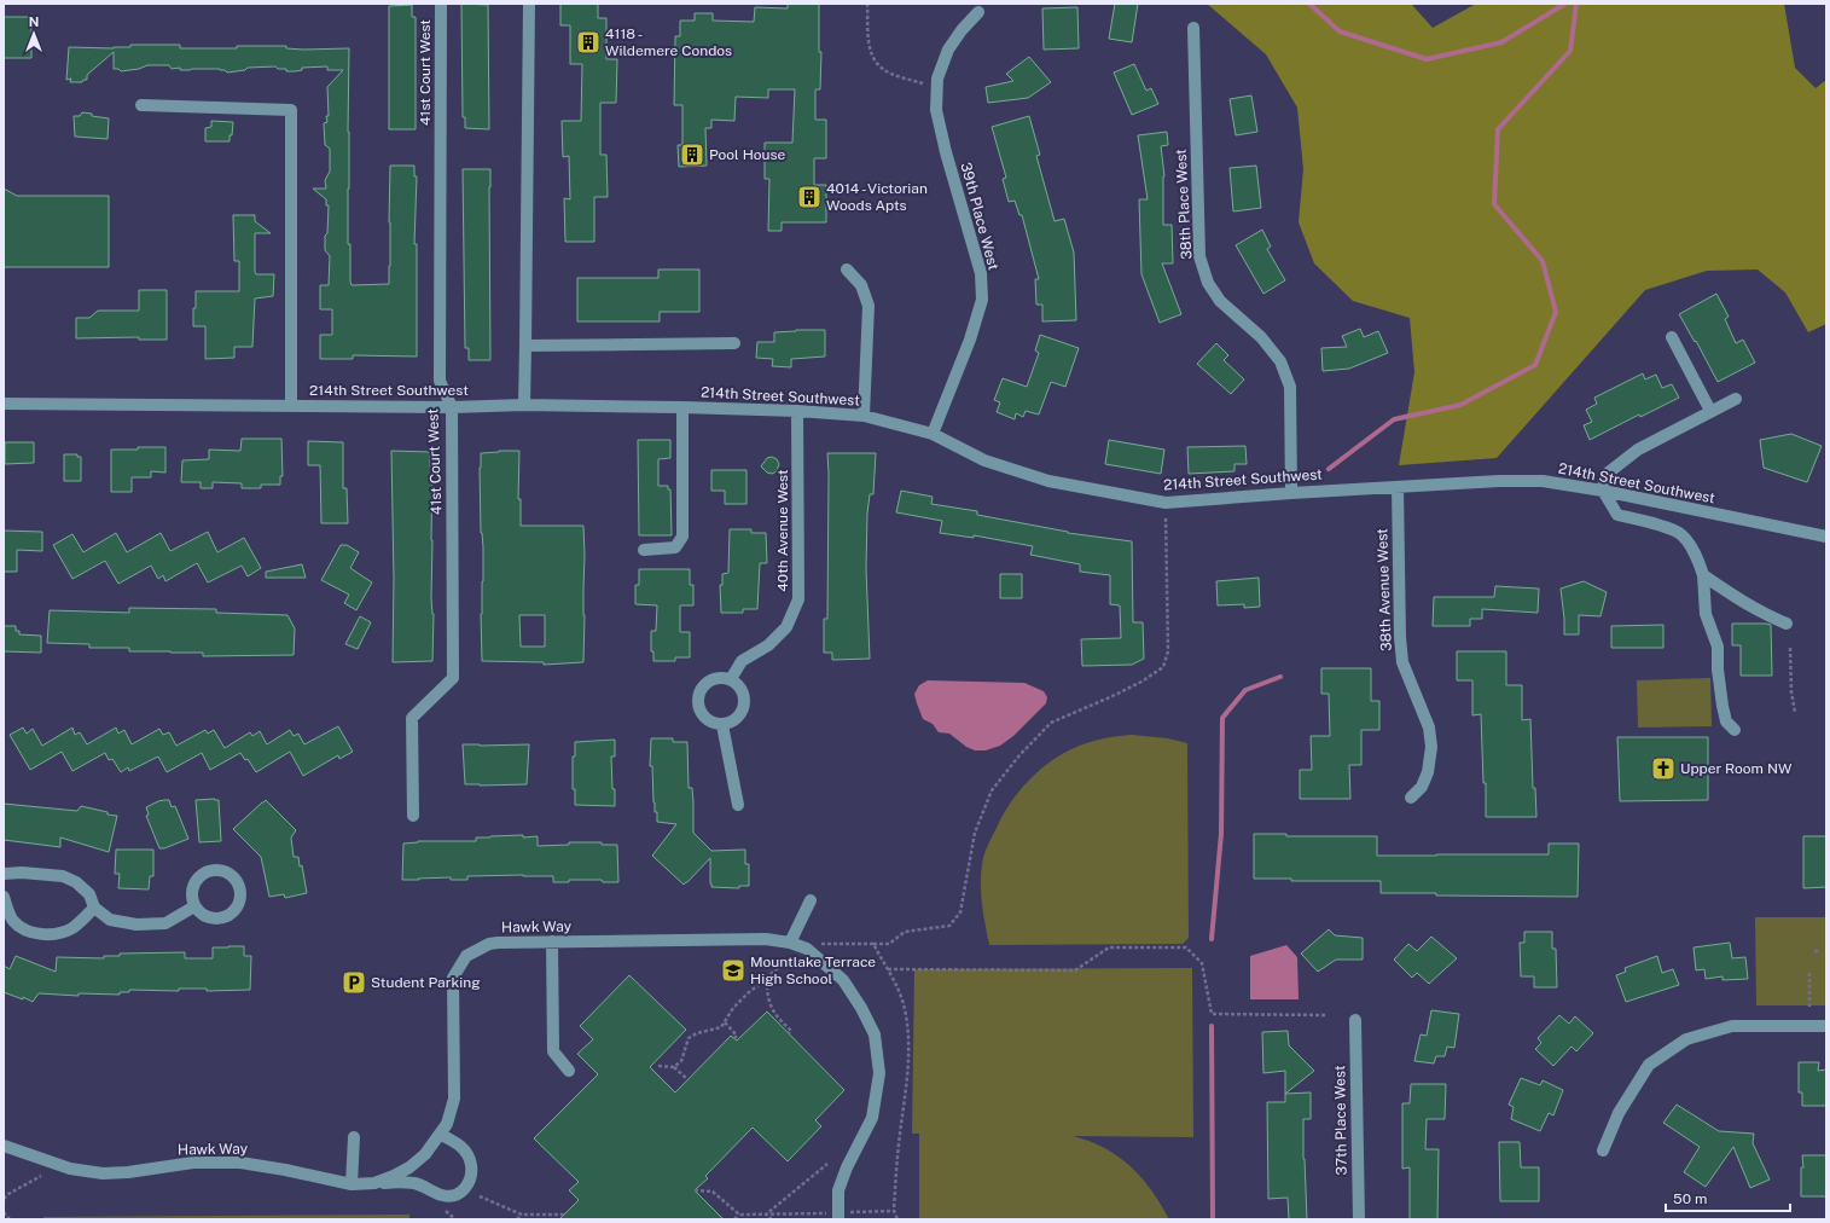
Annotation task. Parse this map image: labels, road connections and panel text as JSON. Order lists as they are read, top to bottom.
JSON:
{
  "streets": {
    "street": [
      "41st Court West",
      "38th Place West",
      "39th Place West",
      "214th Street Southwest",
      "40th Avenue West",
      "38th Avenue West",
      "Hawk Way",
      "37th Place West"
    ]
  },
  "crossings": [
    ["41st Court West", "214th Street Southwest"],
    ["38th Place West", "214th Street Southwest"],
    ["39th Place West", "214th Street Southwest"],
    ["214th Street Southwest", "40th Avenue West"],
    ["214th Street Southwest", "38th Avenue West"]
  ],
  "places": {
    "building": ["4118 - Wildemere Condos", "Pool House", "4014 - Victorian Woods Apts"],
    "church": ["Upper Room NW"],
    "school or university": ["Mountlake Terrace High School"],
    "parking": ["Student Parking"]
  },
  "scale_bar": "50 m",
  "north": "top"
}
